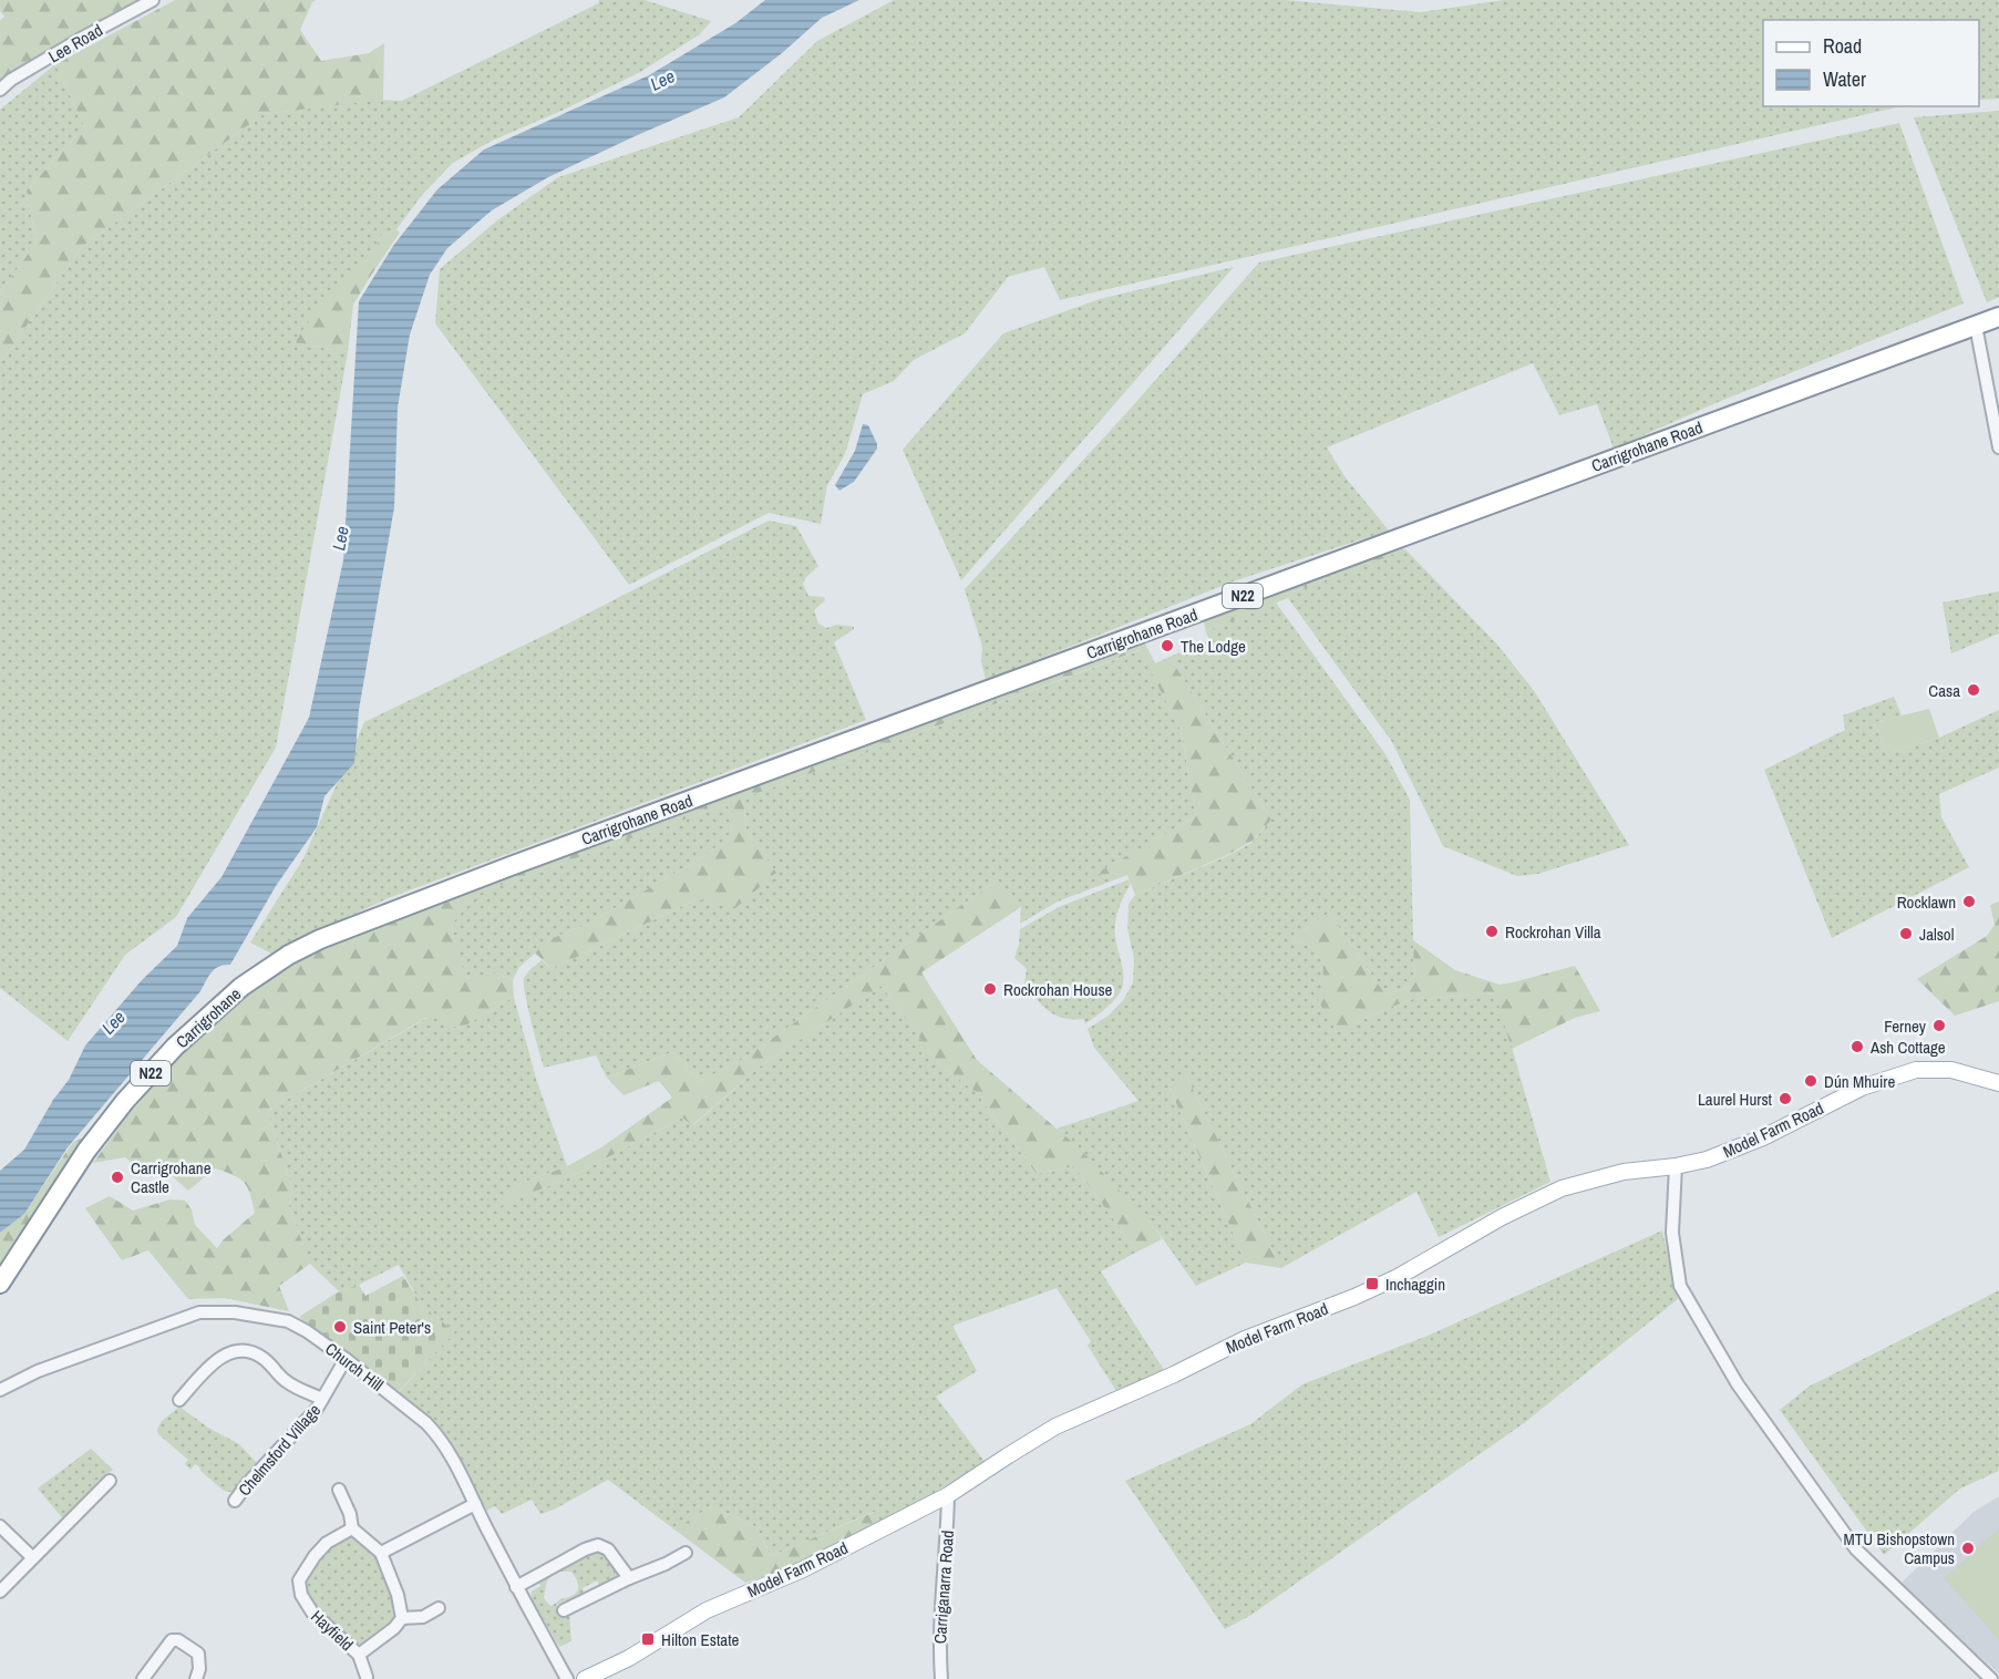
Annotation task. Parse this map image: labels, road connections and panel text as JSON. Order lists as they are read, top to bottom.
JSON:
{
  "streets": {
    "highway": ["Carrigrohane Road", "N22", "Carrigrohane"],
    "main road": ["Model Farm Road"],
    "street": [
      "Lee Road",
      "Church Hill",
      "Chelmsford Village",
      "Carriganarra Road",
      "Hayfield"
    ]
  },
  "crossings": [
    ["Carrigrohane Road", "Carrigrohane"],
    ["Model Farm Road", "Carriganarra Road"],
    ["Church Hill", "Chelmsford Village"]
  ],
  "water": ["Lee"],
  "places": {
    "other": [
      "The Lodge",
      "Casa",
      "Rocklawn",
      "Rockrohan Villa",
      "Jalsol",
      "Rockrohan House",
      "Ferney",
      "Ash Cottage",
      "Dún Mhuire",
      "Laurel Hurst",
      "Carrigrohane Castle",
      "Saint Peter's",
      "MTU Bishopstown Campus"
    ],
    "transit": ["Inchaggin", "Hilton Estate"]
  },
  "legend": ["Road", "Water"]
}
